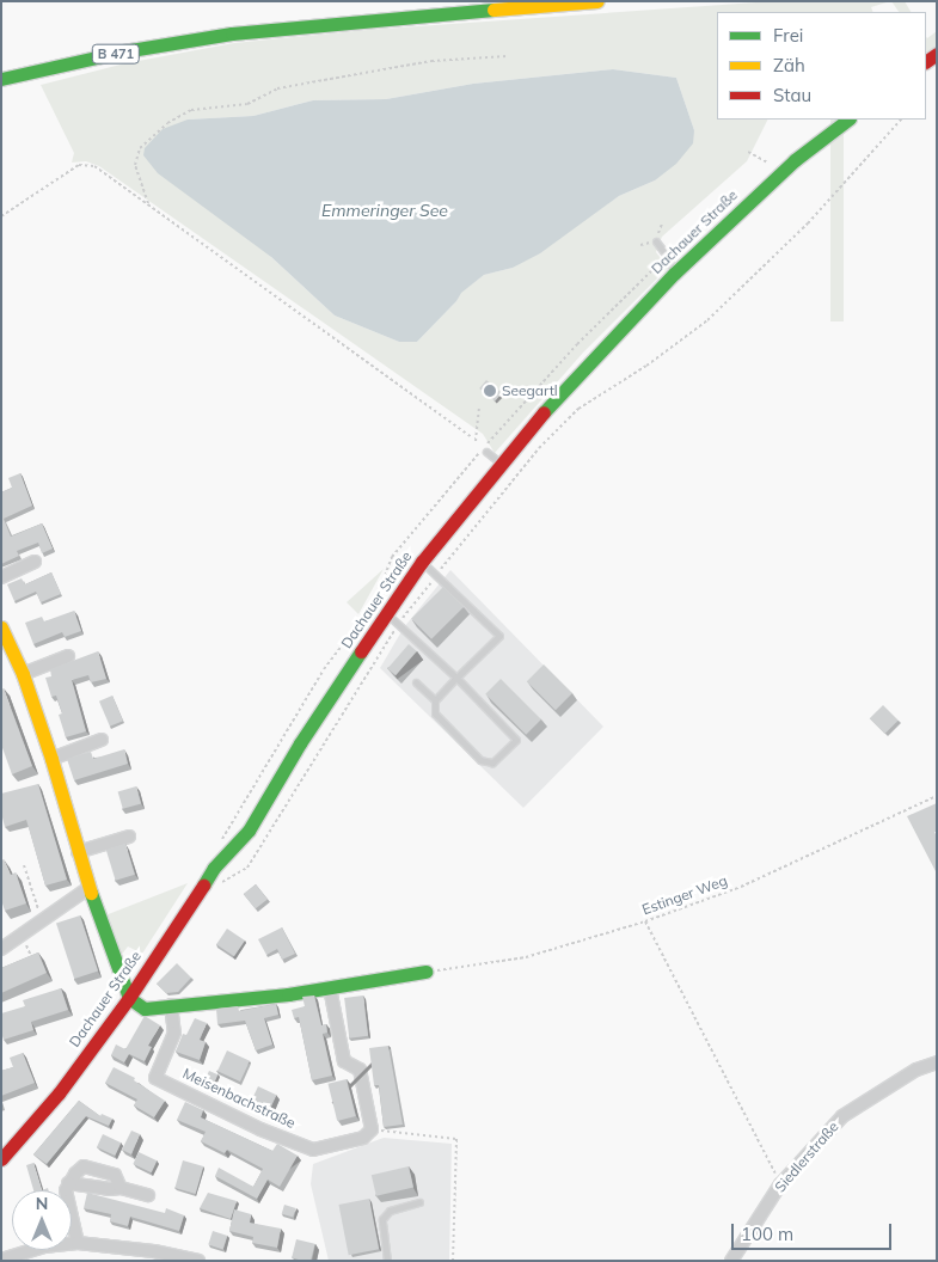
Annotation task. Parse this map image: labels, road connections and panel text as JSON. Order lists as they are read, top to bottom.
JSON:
{
  "streets": {
    "main road": ["B 471", "Dachauer Straße"],
    "street": ["Meisenbachstraße", "Siedlerstraße"],
    "path": ["Estinger Weg"]
  },
  "water": ["Emmeringer See"],
  "places": ["Seegartl"],
  "legend": ["Frei", "Zäh", "Stau"],
  "scale_bar": "100 m",
  "north": "top"
}
